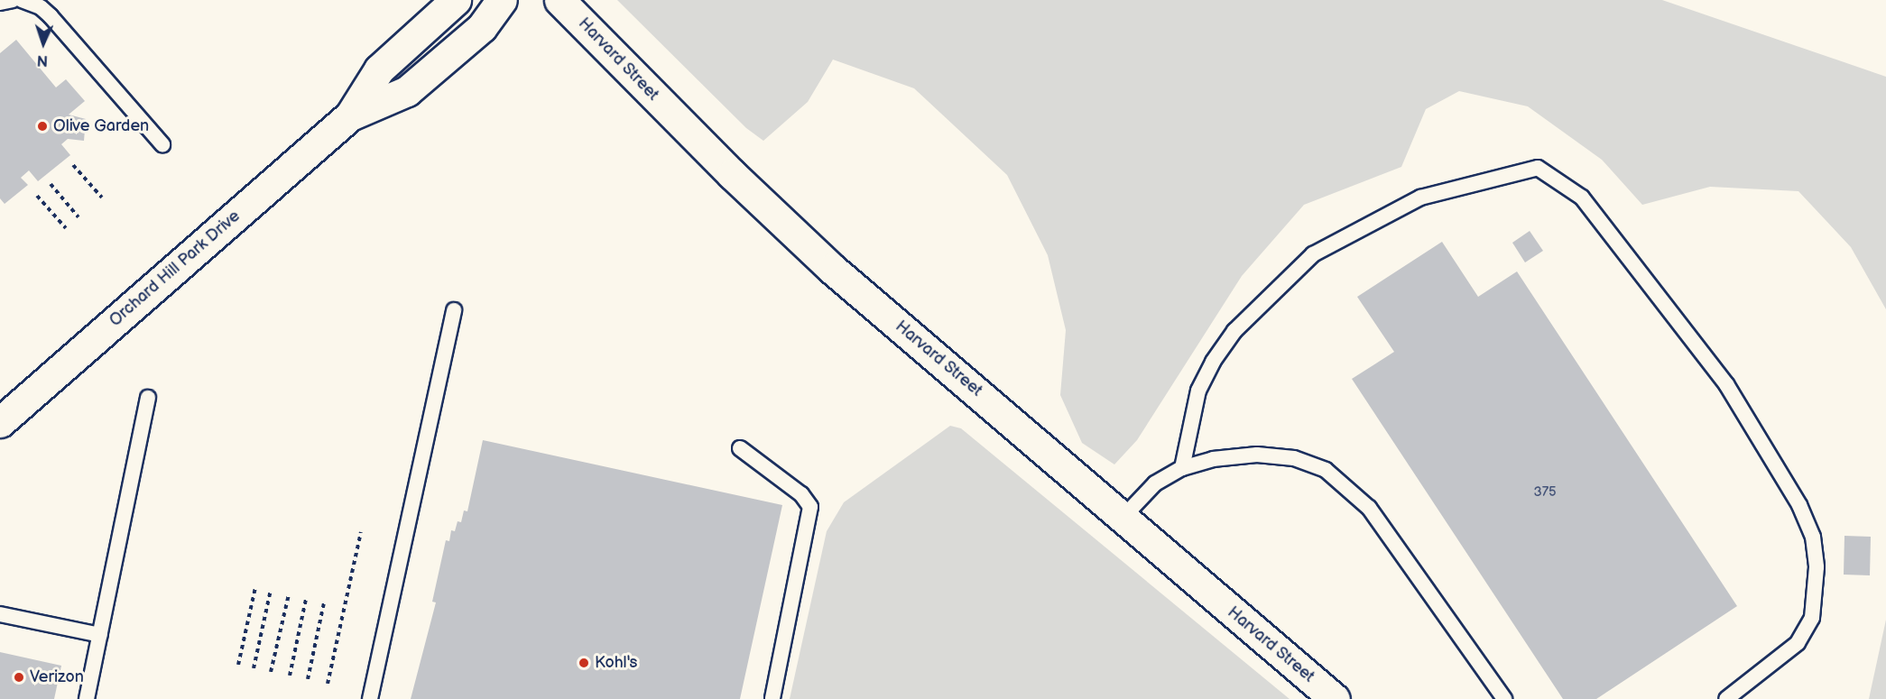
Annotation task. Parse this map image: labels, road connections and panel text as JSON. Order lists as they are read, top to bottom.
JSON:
{
  "streets": {
    "main road": ["Harvard Street", "Orchard Hill Park Drive"]
  },
  "places": ["Olive Garden", "Kohl's", "Verizon"],
  "house_numbers": ["375"],
  "north": "bottom"
}
